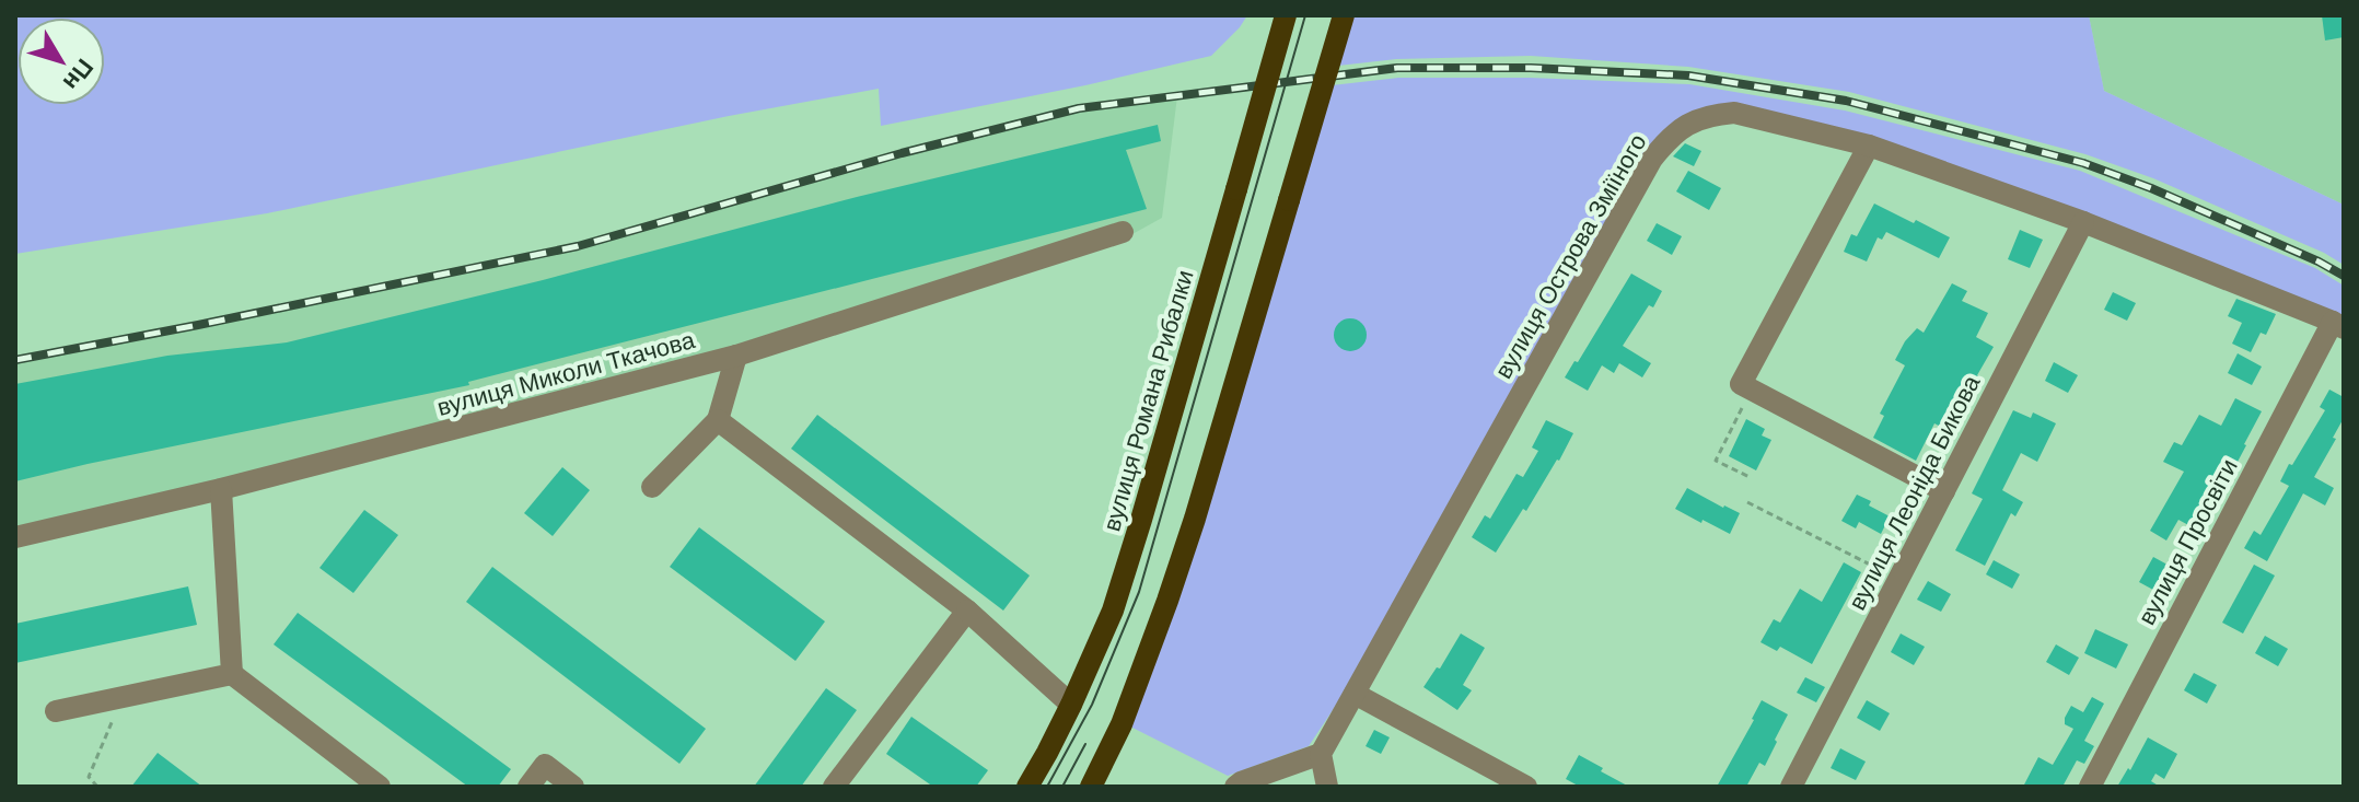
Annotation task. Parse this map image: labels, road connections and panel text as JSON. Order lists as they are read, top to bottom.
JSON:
{
  "streets": {
    "main road": ["вулиця Романа Рибалки"],
    "street": [
      "вулиця Острова Зміїного",
      "вулиця Миколи Ткачова",
      "вулиця Леоніда Бикова",
      "вулиця Просвіти"
    ]
  },
  "crossings": [
    ["вулиця Острова Зміїного", "вулиця Леоніда Бикова"],
    ["вулиця Острова Зміїного", "вулиця Просвіти"]
  ],
  "north": "bottom right"
}
